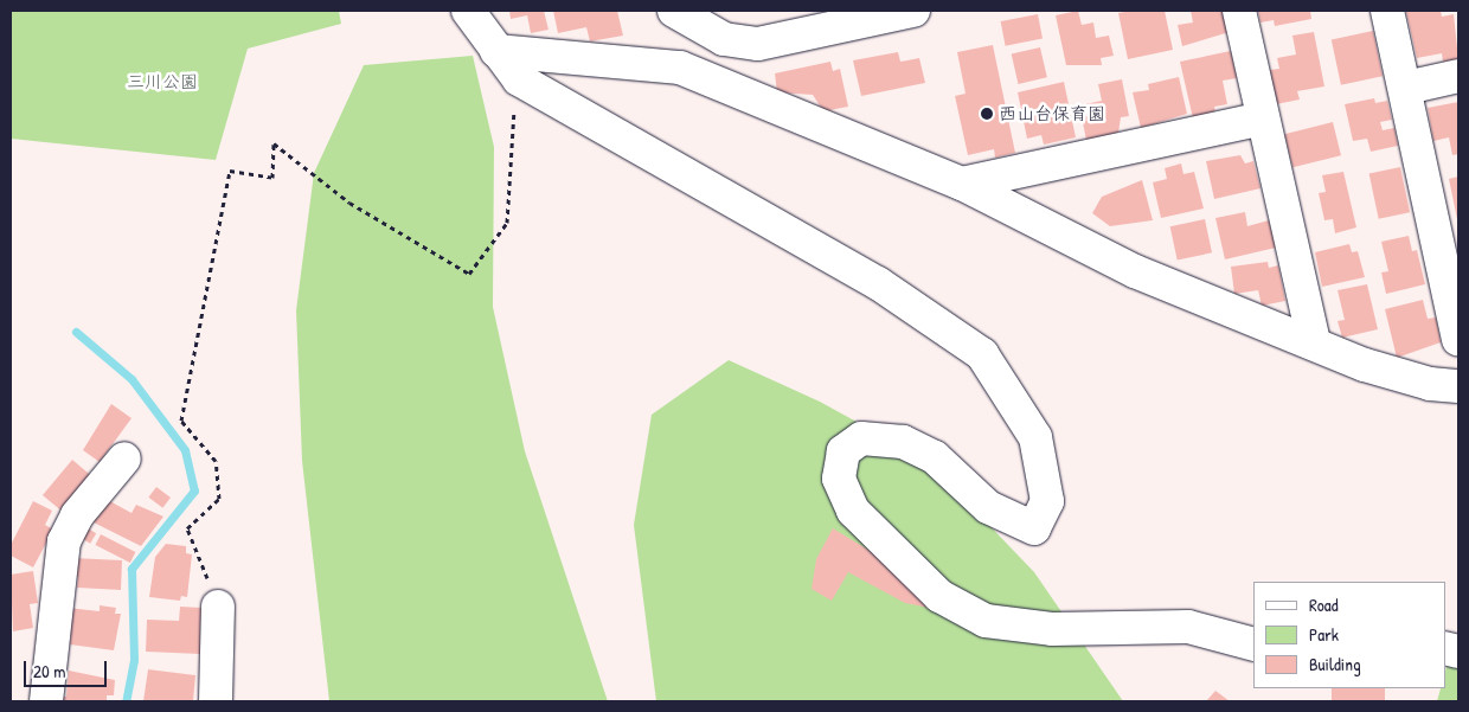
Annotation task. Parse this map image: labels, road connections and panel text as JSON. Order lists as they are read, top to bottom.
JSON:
{
  "parks": ["三川公園"],
  "places": ["西山台保育園"],
  "legend": ["Road", "Park", "Building"],
  "scale_bar": "20 m"
}
